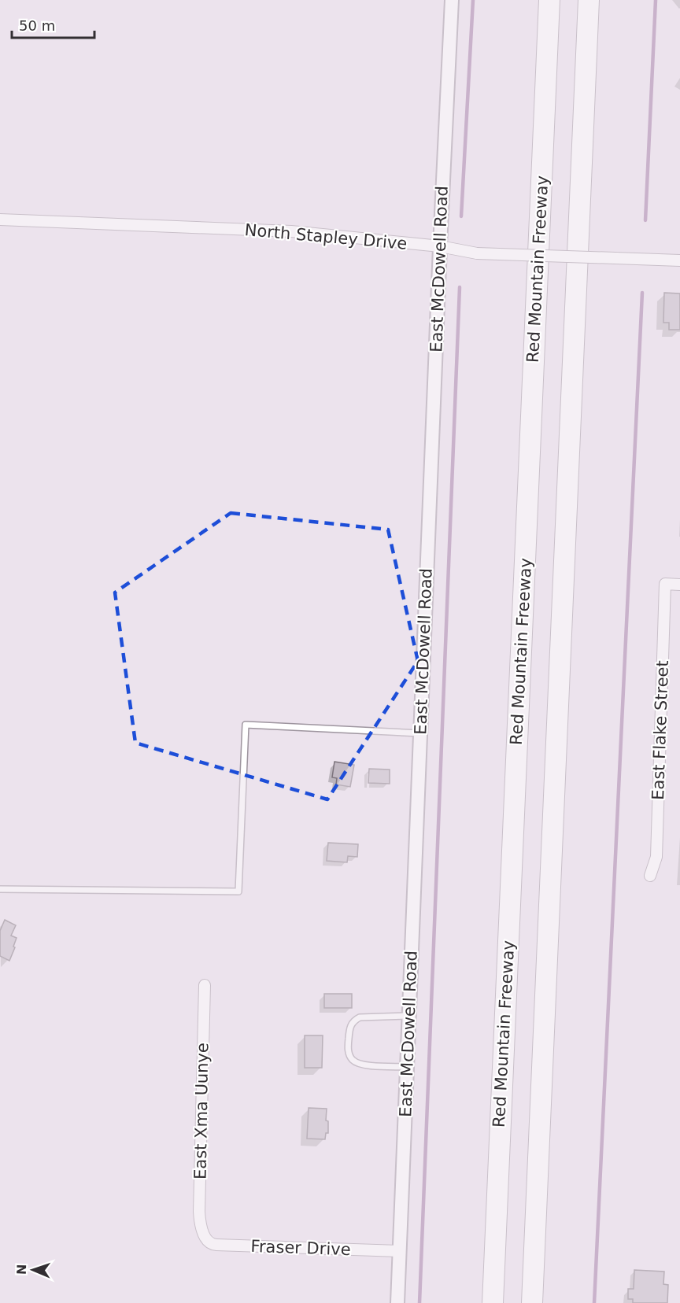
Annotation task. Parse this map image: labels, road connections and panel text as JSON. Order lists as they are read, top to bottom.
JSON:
{
  "streets": {
    "highway": ["Red Mountain Freeway"],
    "street": [
      "North Stapley Drive",
      "East McDowell Road",
      "East Flake Street",
      "East Xma Uunye",
      "Fraser Drive"
    ]
  },
  "crossings": [
    ["North Stapley Drive", "East McDowell Road"],
    ["East McDowell Road", "Fraser Drive"],
    ["East Xma Uunye", "Fraser Drive"]
  ],
  "scale_bar": "50 m",
  "north": "left"
}
